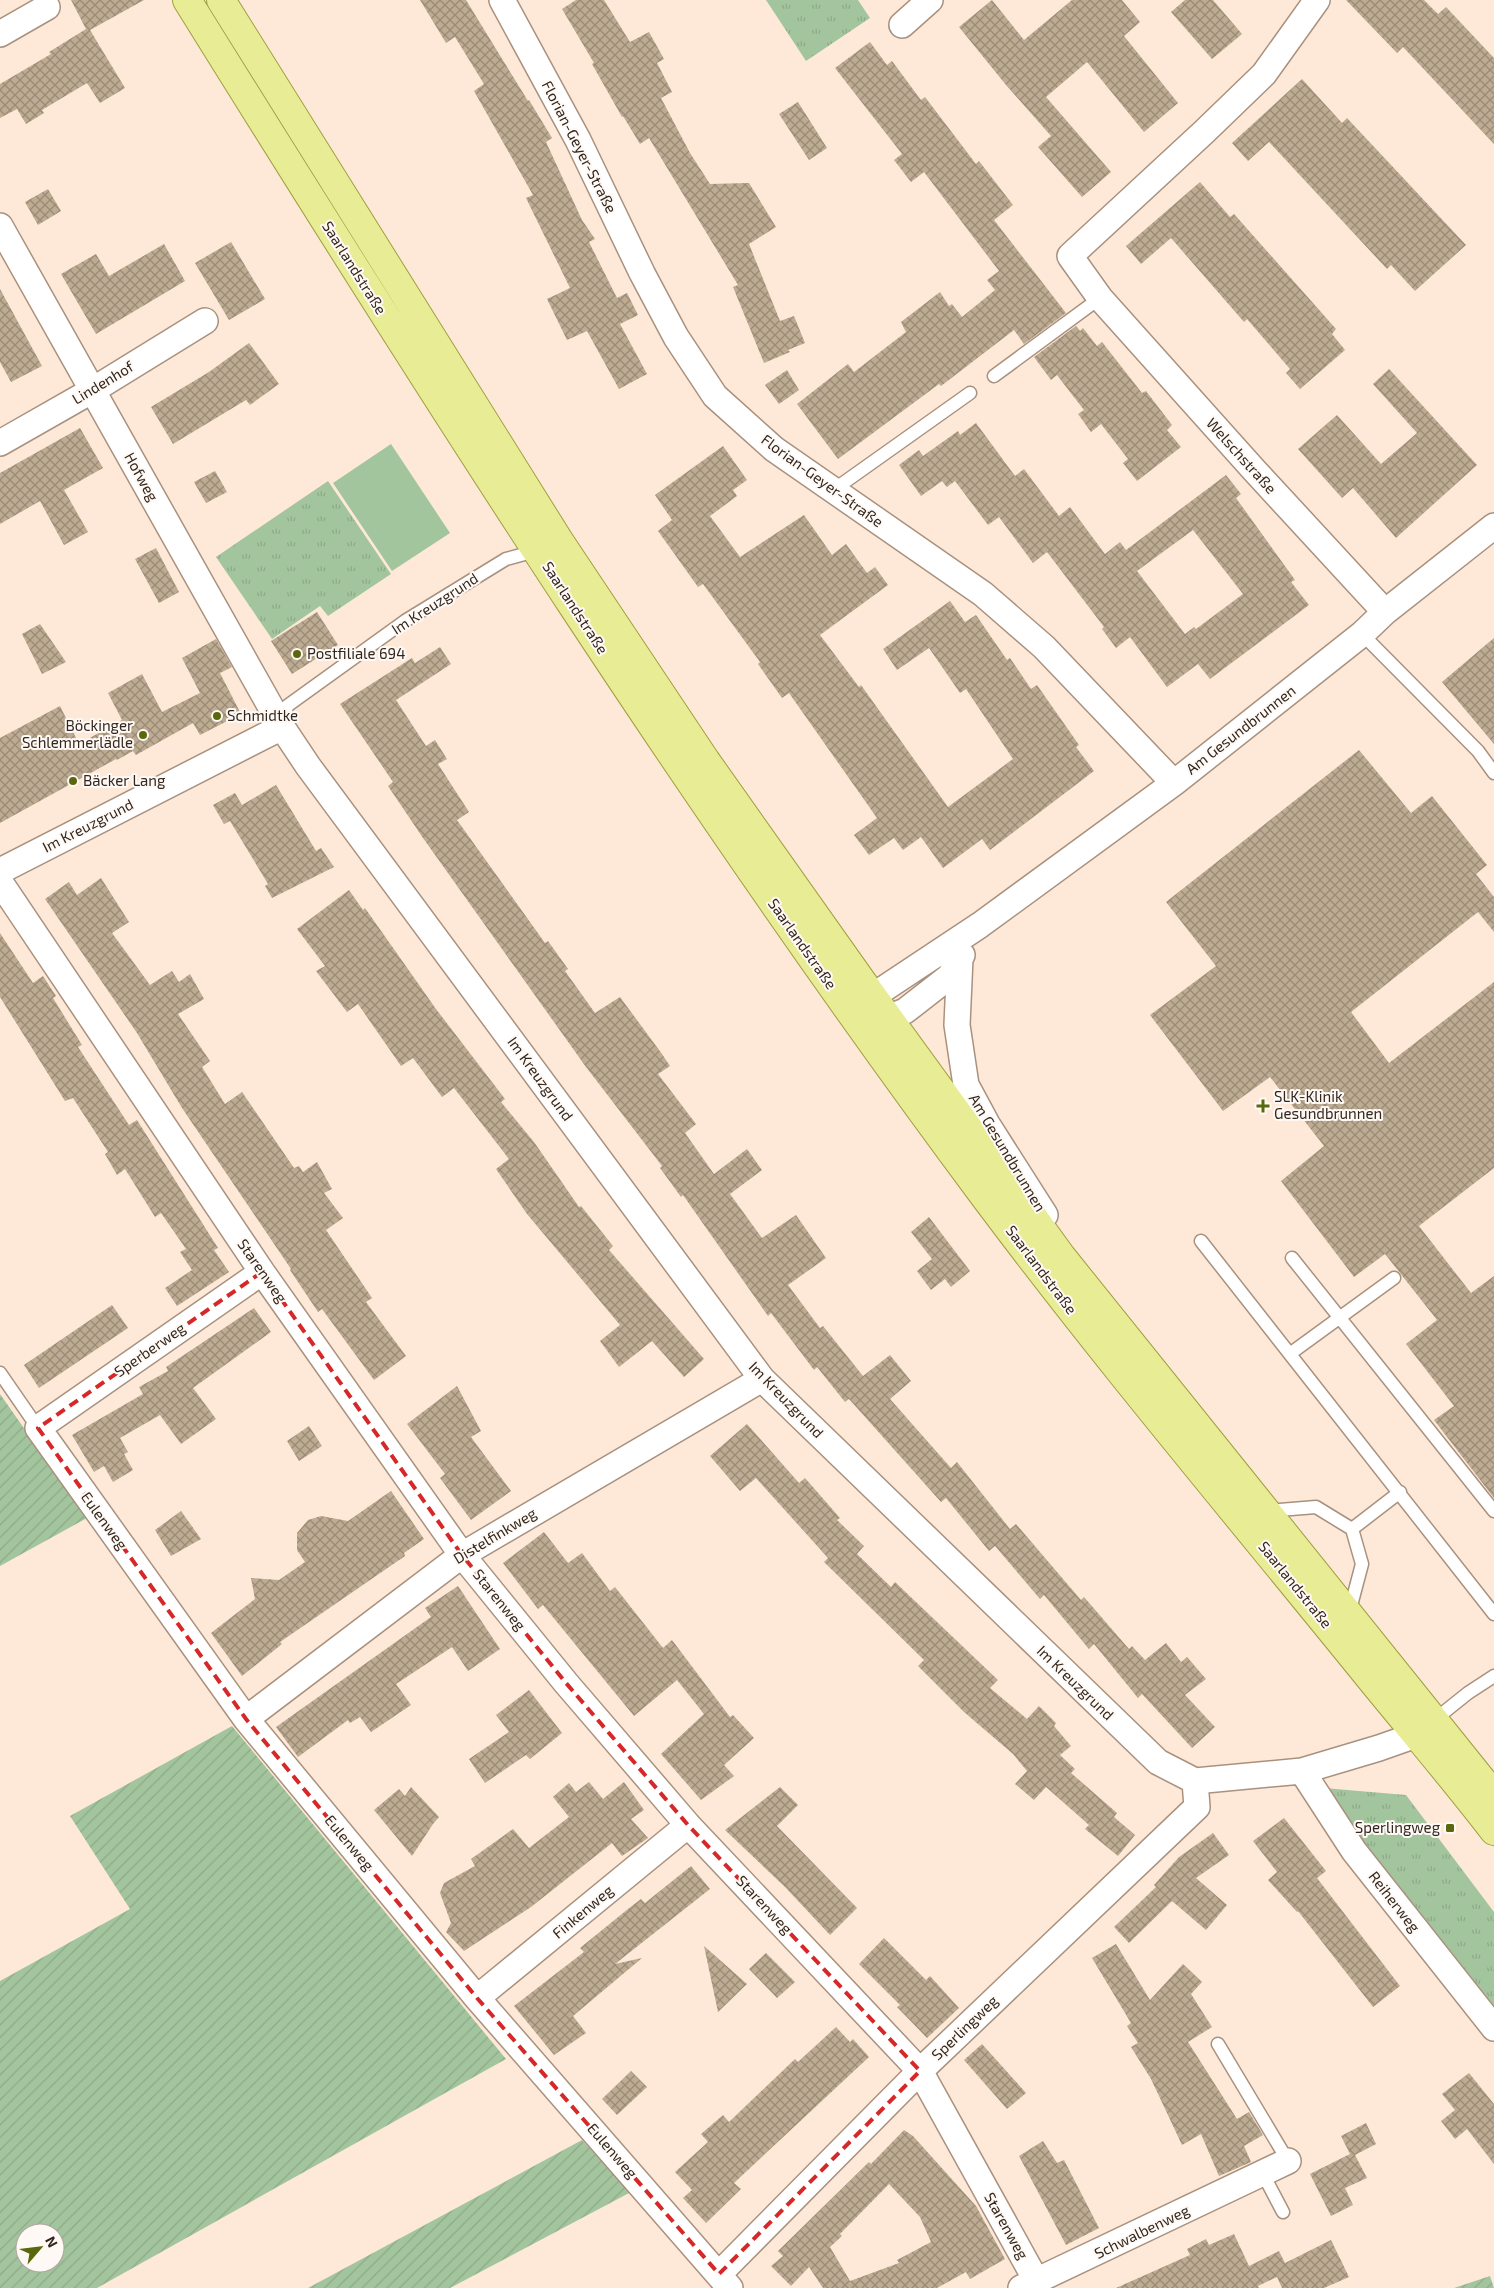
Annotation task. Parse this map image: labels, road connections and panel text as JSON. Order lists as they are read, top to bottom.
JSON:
{
  "streets": {
    "main road": ["Saarlandstraße"],
    "street": [
      "Florian-Geyer-Straße",
      "Lindenhof",
      "Welschstraße",
      "Hofweg",
      "Im Kreuzgrund",
      "Am Gesundbrunnen",
      "Starenweg",
      "Sperberweg",
      "Eulenweg",
      "Distelfinkweg",
      "Reiherweg",
      "Finkenweg",
      "Sperlingweg",
      "Schwalbenweg"
    ]
  },
  "crossings": [
    ["Florian-Geyer-Straße", "Am Gesundbrunnen"],
    ["Saarlandstraße", "Im Kreuzgrund"],
    ["Saarlandstraße", "Am Gesundbrunnen"],
    ["Lindenhof", "Hofweg"],
    ["Welschstraße", "Am Gesundbrunnen"],
    ["Hofweg", "Im Kreuzgrund"],
    ["Im Kreuzgrund", "Distelfinkweg"],
    ["Im Kreuzgrund", "Sperlingweg"],
    ["Starenweg", "Sperberweg"],
    ["Starenweg", "Distelfinkweg"],
    ["Starenweg", "Finkenweg"],
    ["Starenweg", "Sperlingweg"],
    ["Starenweg", "Schwalbenweg"],
    ["Sperberweg", "Eulenweg"],
    ["Eulenweg", "Distelfinkweg"],
    ["Eulenweg", "Finkenweg"],
    ["Eulenweg", "Sperlingweg"]
  ],
  "places": {
    "other": [
      "Postfiliale 694",
      "Schmidtke",
      "Böckinger Schlemmerlädle",
      "Bäcker Lang"
    ],
    "health": ["SLK-Klinik Gesundbrunnen"],
    "transit": ["Sperlingweg"]
  },
  "north": "top right"
}
